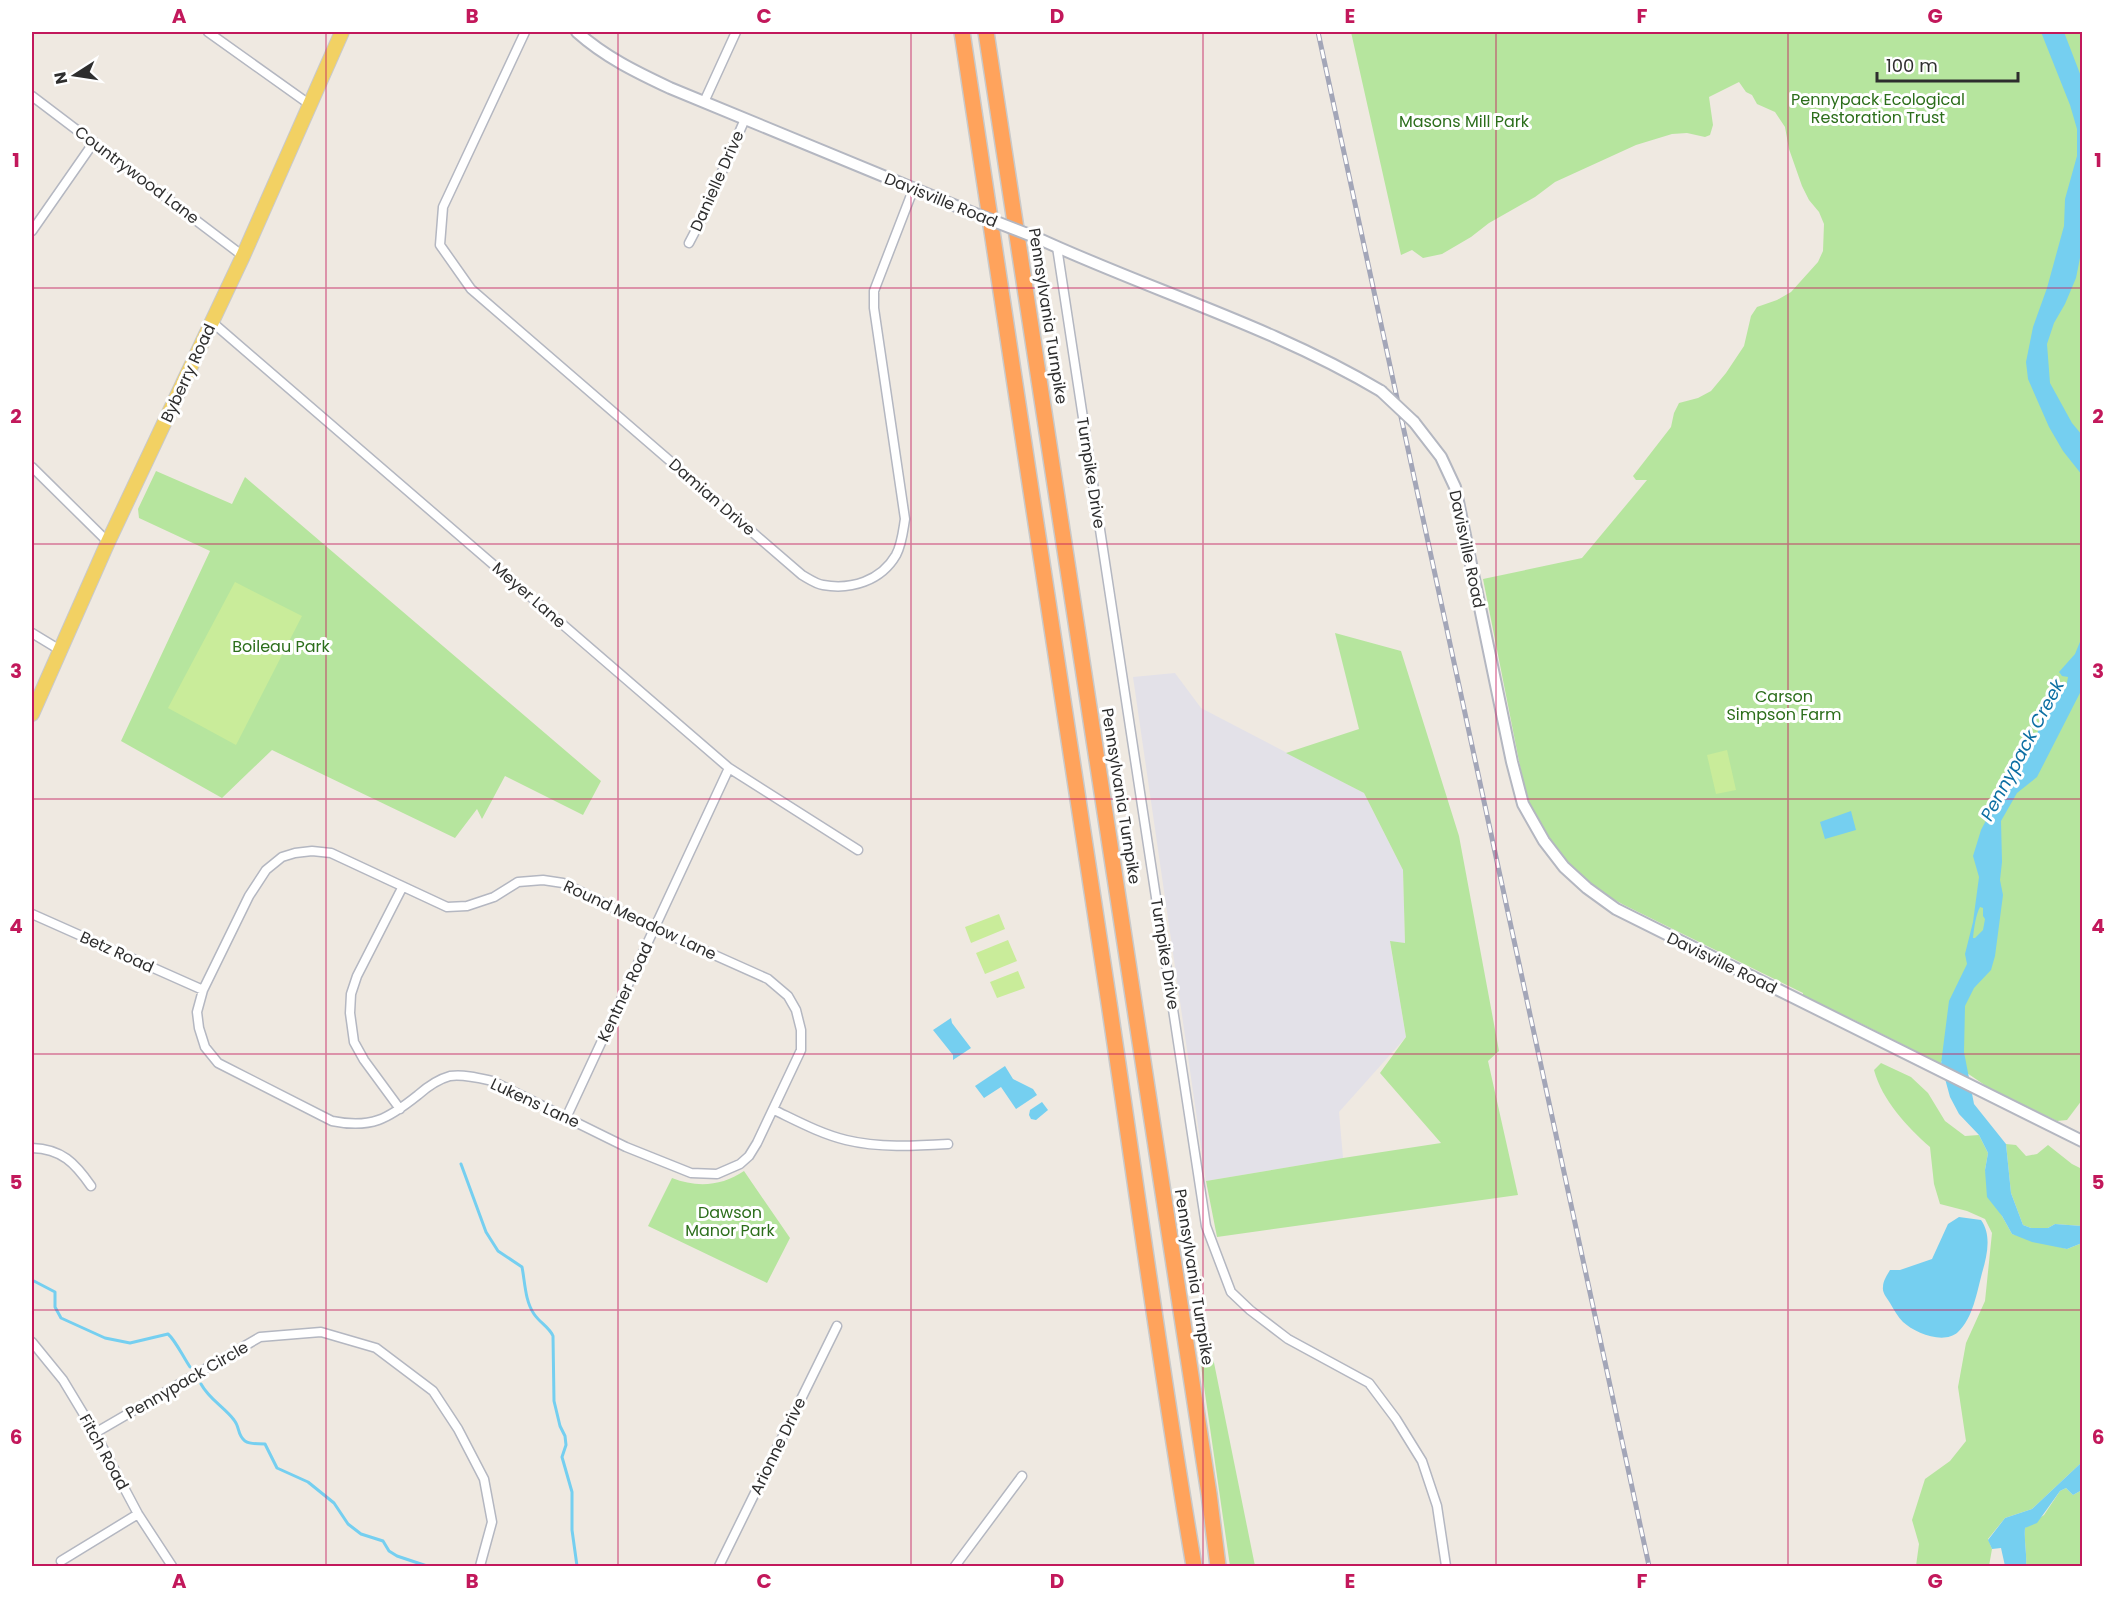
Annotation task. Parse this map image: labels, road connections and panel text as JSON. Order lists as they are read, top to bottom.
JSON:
{
  "streets": {
    "highway": ["Pennsylvania Turnpike"],
    "main road": ["Byberry Road"],
    "street": [
      "Countrywood Lane",
      "Danielle Drive",
      "Davisville Road",
      "Turnpike Drive",
      "Damian Drive",
      "Meyer Lane",
      "Round Meadow Lane",
      "Betz Road",
      "Kentner Road",
      "Lukens Lane",
      "Pennypack Circle",
      "Arionne Drive",
      "Fitch Road"
    ]
  },
  "crossings": [
    ["Countrywood Lane", "Byberry Road"],
    ["Danielle Drive", "Davisville Road"],
    ["Davisville Road", "Turnpike Drive"],
    ["Davisville Road", "Damian Drive"],
    ["Byberry Road", "Meyer Lane"],
    ["Meyer Lane", "Kentner Road"],
    ["Round Meadow Lane", "Betz Road"],
    ["Round Meadow Lane", "Kentner Road"],
    ["Round Meadow Lane", "Lukens Lane"],
    ["Betz Road", "Lukens Lane"],
    ["Kentner Road", "Lukens Lane"],
    ["Pennypack Circle", "Fitch Road"]
  ],
  "water": ["Pennypack Creek"],
  "parks": [
    "Pennypack Ecological Restoration Trust",
    "Masons Mill Park",
    "Boileau Park",
    "Carson Simpson Farm",
    "Dawson Manor Park"
  ],
  "scale_bar": "100 m",
  "north": "left",
  "grid": {
    "columns": [
      "A",
      "B",
      "C",
      "D",
      "E",
      "F",
      "G"
    ],
    "rows": [
      "1",
      "2",
      "3",
      "4",
      "5",
      "6"
    ]
  }
}
